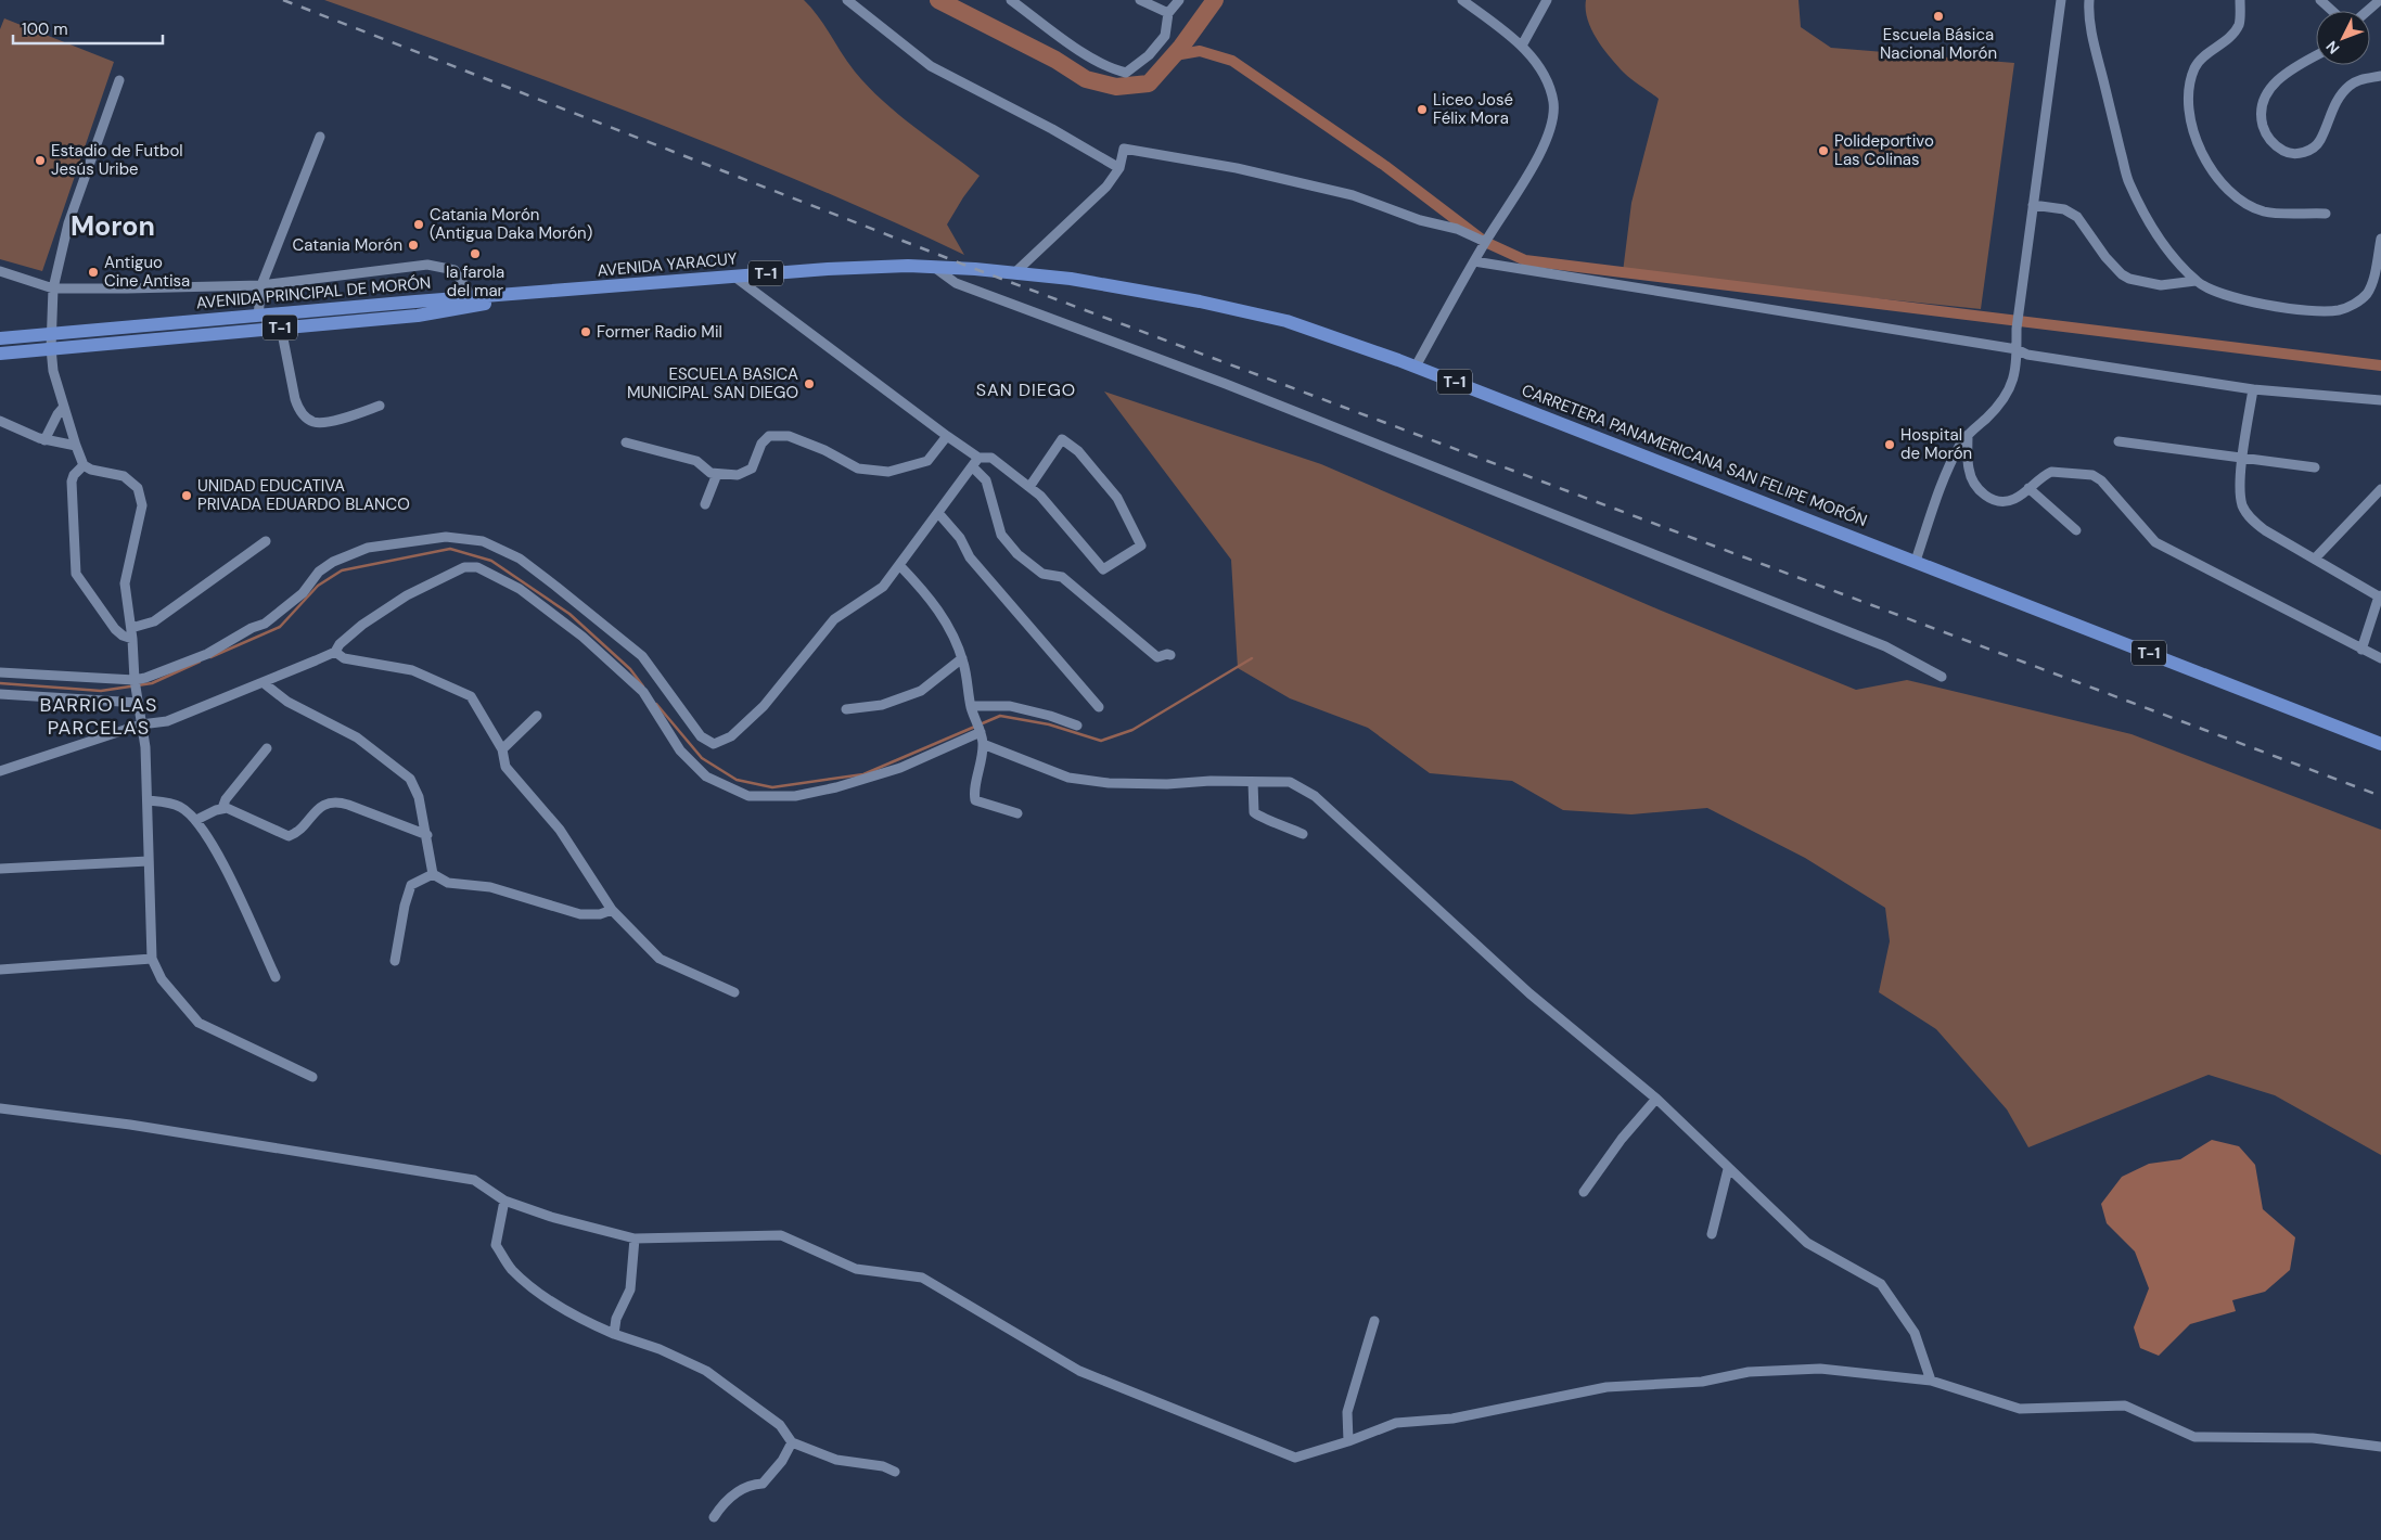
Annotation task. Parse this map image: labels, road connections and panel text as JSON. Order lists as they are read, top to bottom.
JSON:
{
  "streets": {
    "main road": [
      "AVENIDA YARACUY",
      "T-1",
      "AVENIDA PRINCIPAL DE MORÓN",
      "CARRETERA PANAMERICANA SAN FELIPE MORÓN"
    ]
  },
  "crossings": [
    ["AVENIDA YARACUY", "AVENIDA PRINCIPAL DE MORÓN"],
    ["AVENIDA YARACUY", "CARRETERA PANAMERICANA SAN FELIPE MORÓN"]
  ],
  "districts": ["Moron", "SAN DIEGO", "BARRIO LAS PARCELAS"],
  "places": [
    "Escuela Básica Nacional Morón",
    "Liceo José Félix Mora",
    "Polideportivo Las Colinas",
    "Estadio de Futbol Jesús Uribe",
    "Catania Morón (Antigua Daka Morón)",
    "Catania Morón",
    "la farola del mar",
    "Antiguo Cine Antisa",
    "Former Radio Mil",
    "ESCUELA BASICA MUNICIPAL SAN DIEGO",
    "Hospital de Morón",
    "UNIDAD EDUCATIVA PRIVADA EDUARDO BLANCO"
  ],
  "scale_bar": "100 m",
  "north": "bottom left"
}
